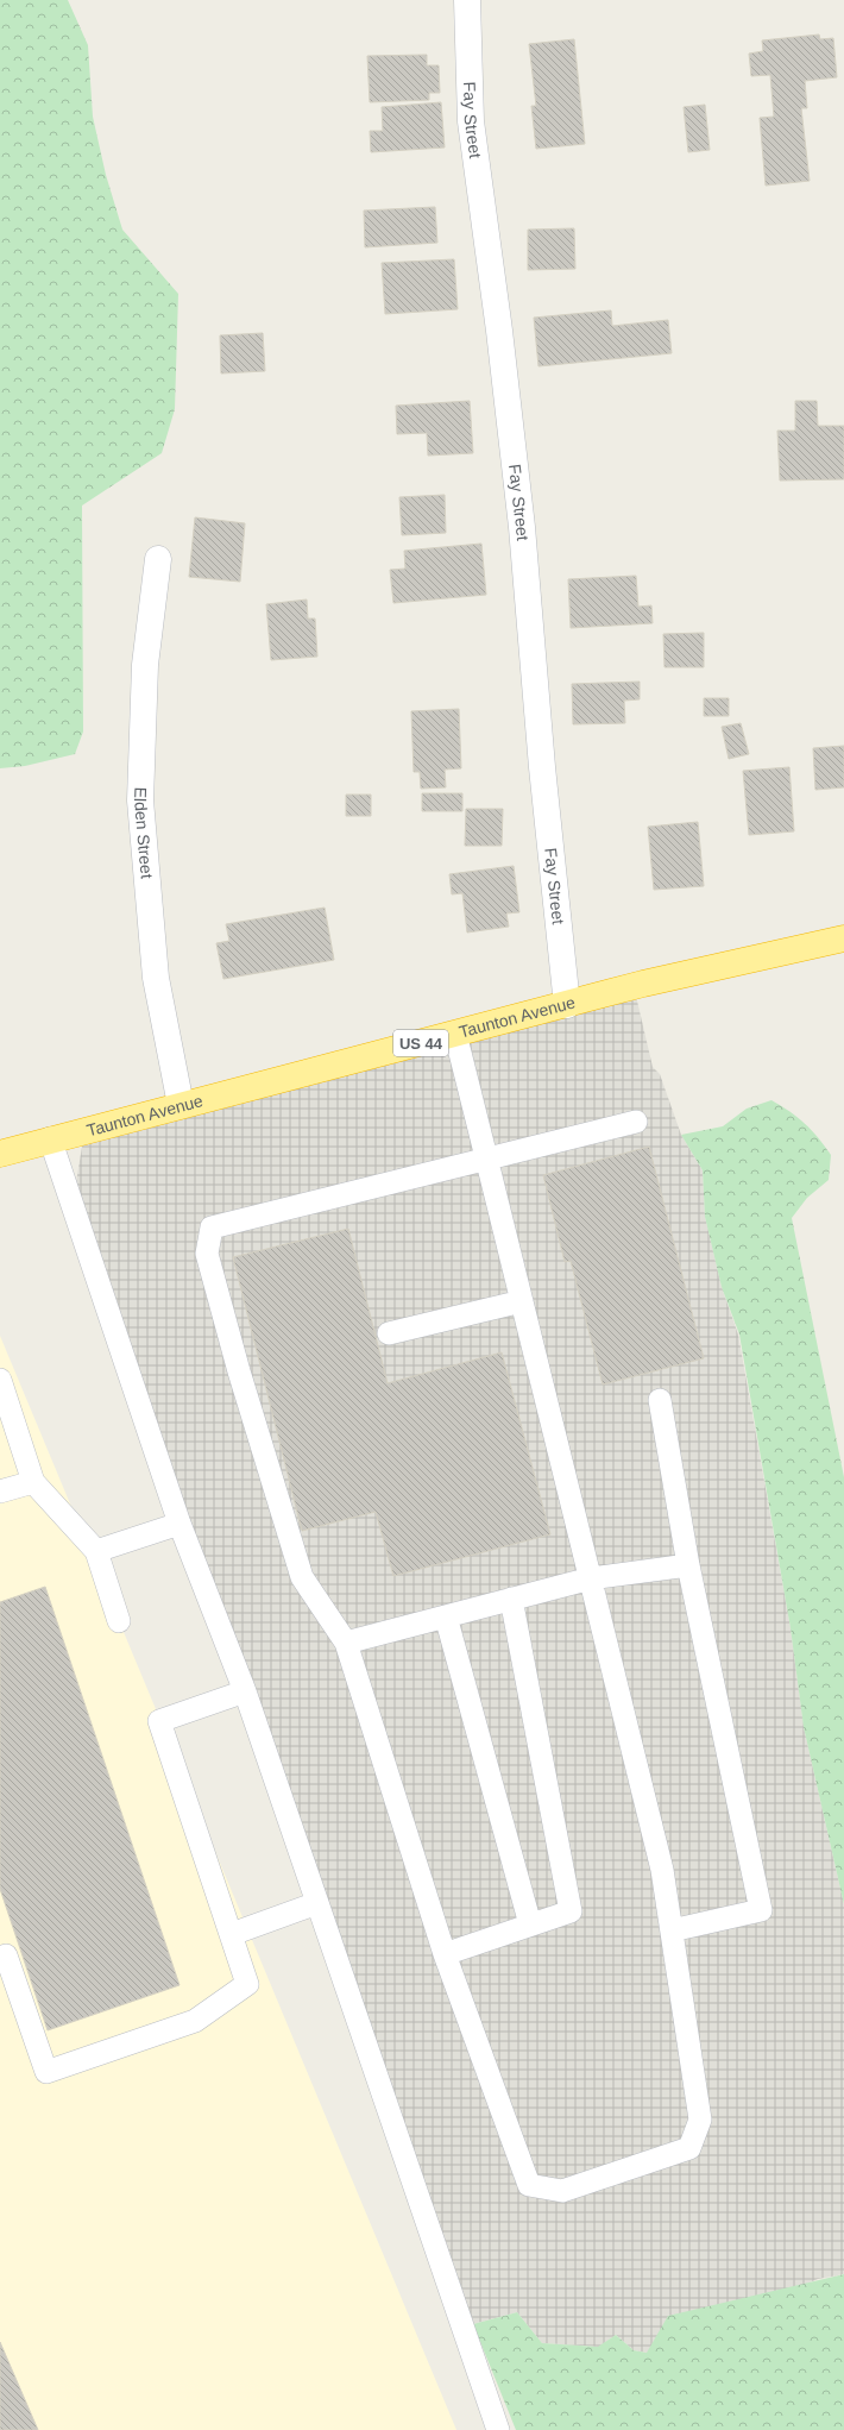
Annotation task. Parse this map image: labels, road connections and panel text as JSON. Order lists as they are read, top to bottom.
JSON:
{
  "streets": {
    "highway": ["Taunton Avenue", "US 44"],
    "street": ["Fay Street", "Elden Street"]
  },
  "crossings": [
    ["Fay Street", "Taunton Avenue"],
    ["Elden Street", "Taunton Avenue"]
  ]
}
